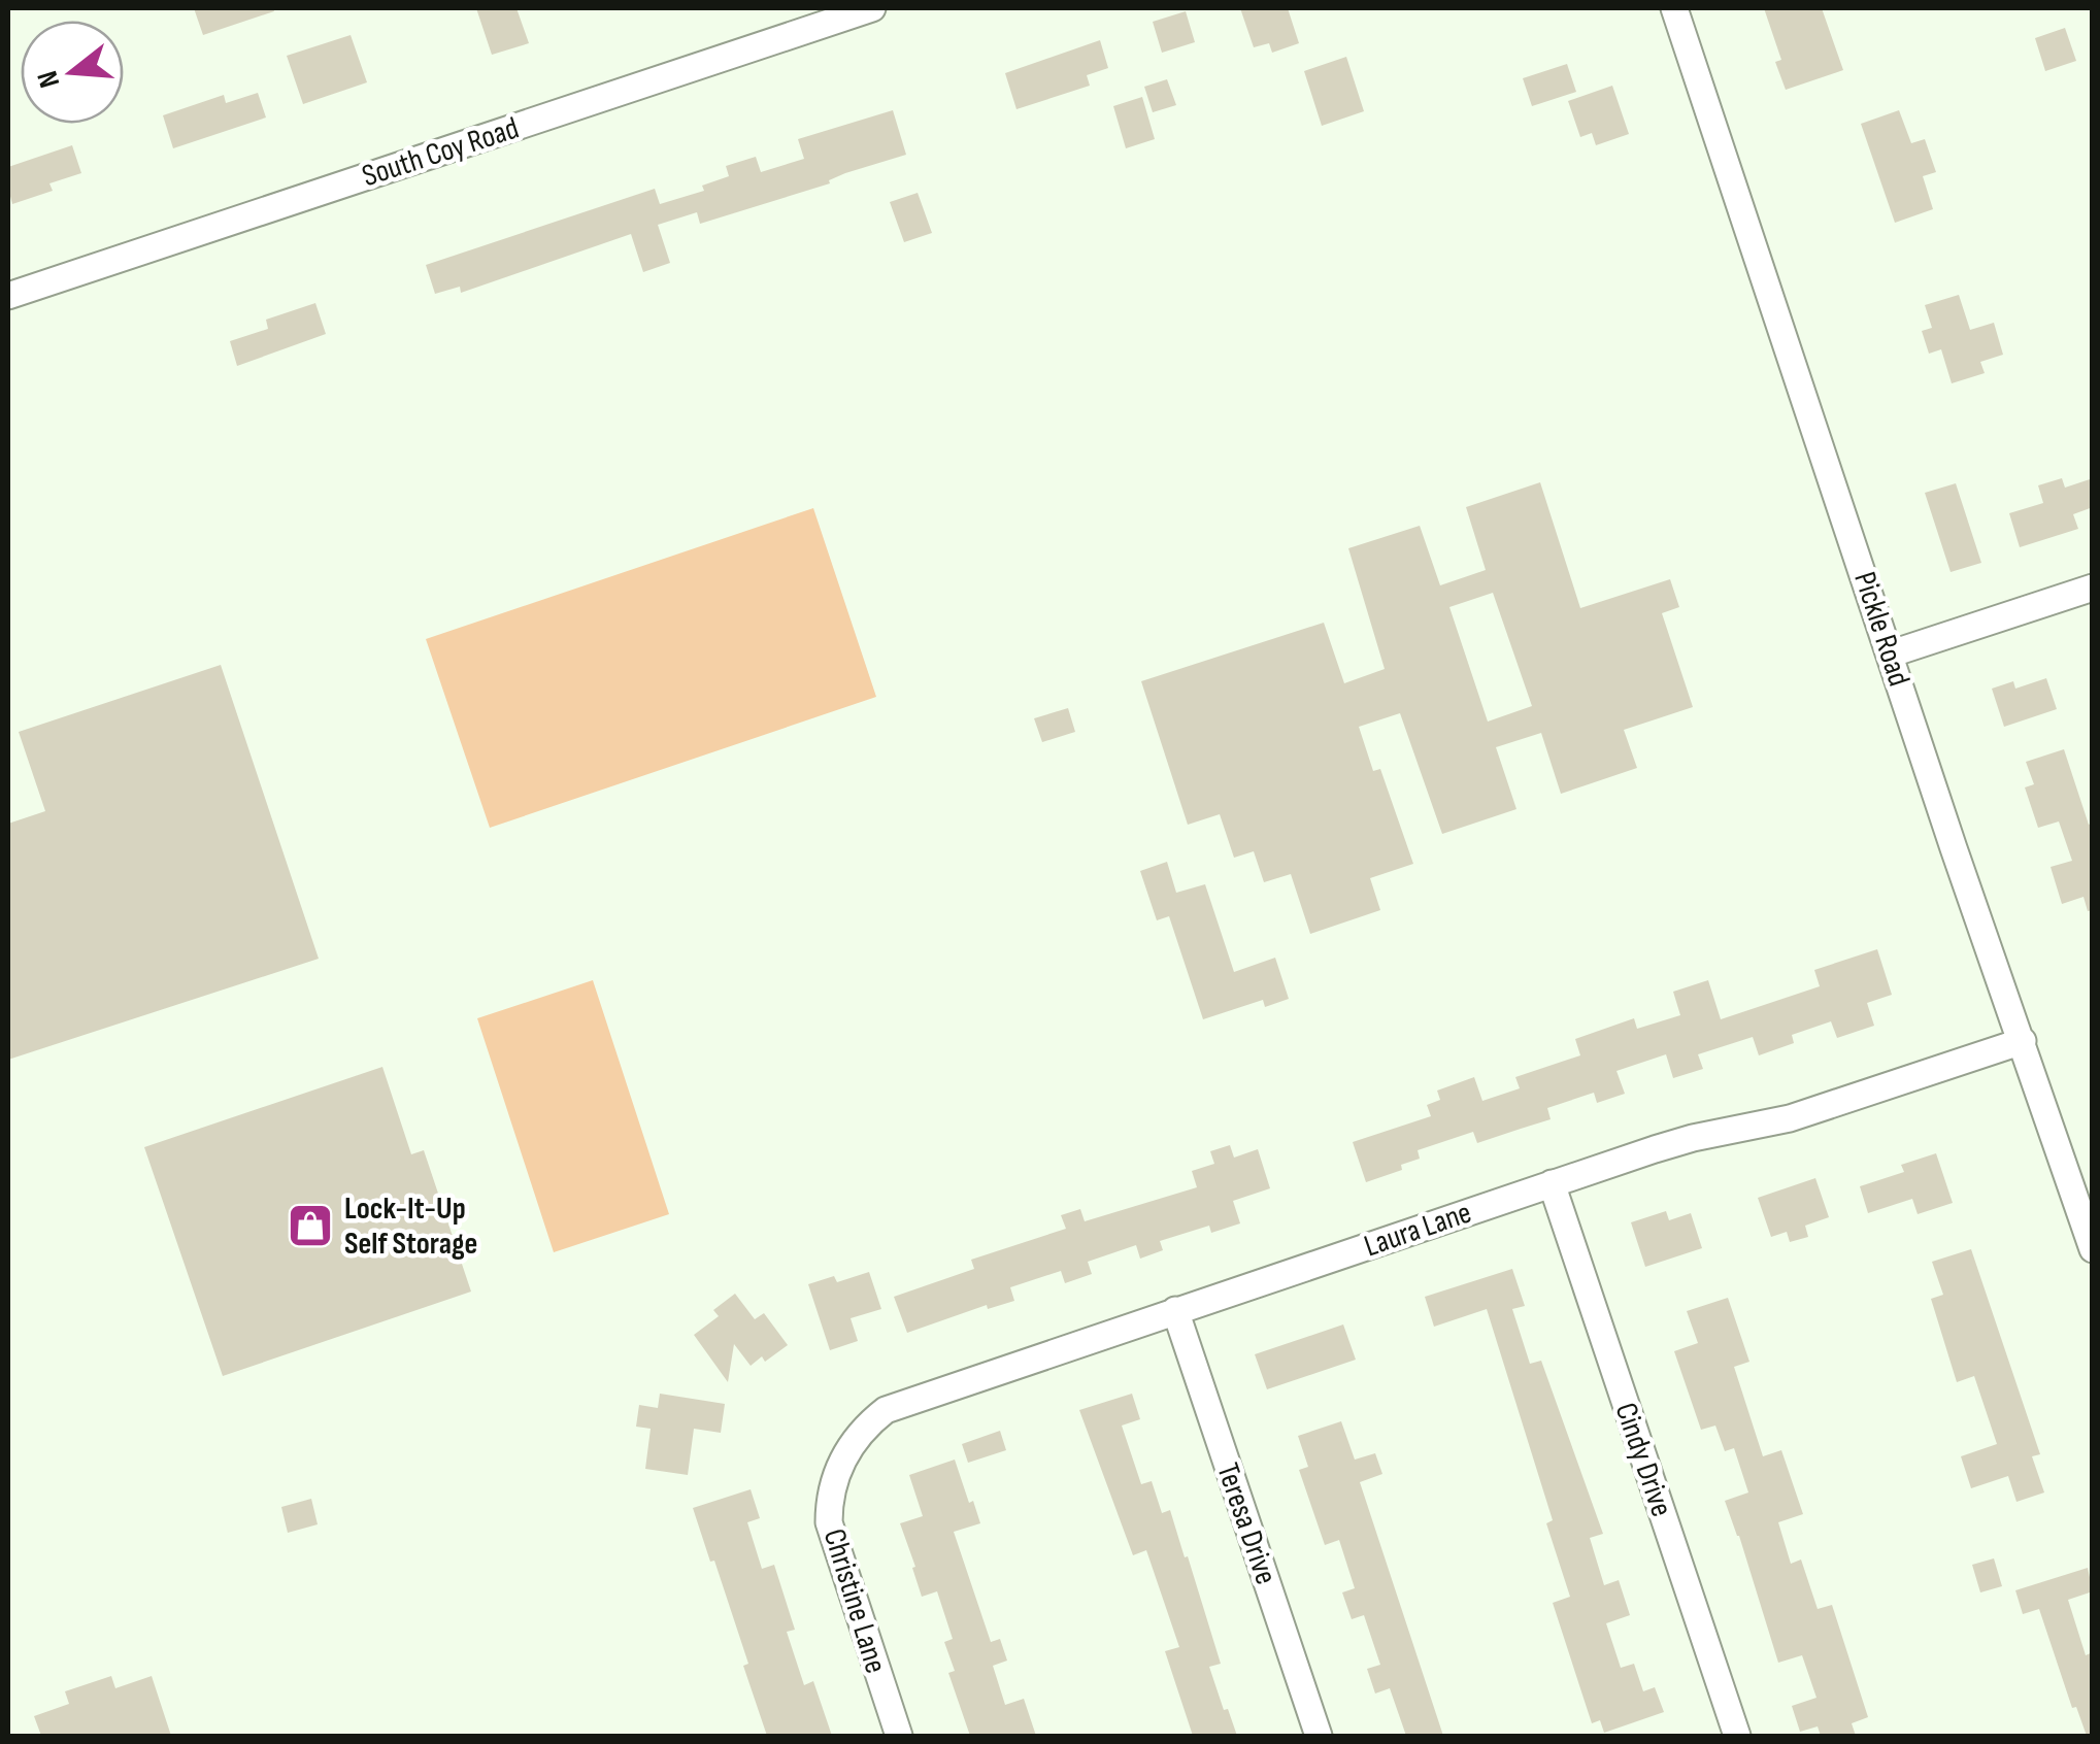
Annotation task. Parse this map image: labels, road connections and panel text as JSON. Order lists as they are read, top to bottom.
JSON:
{
  "streets": {
    "street": [
      "South Coy Road",
      "Pickle Road",
      "Laura Lane",
      "Cindy Drive",
      "Teresa Drive",
      "Christine Lane"
    ]
  },
  "crossings": [
    ["Pickle Road", "Laura Lane"],
    ["Laura Lane", "Cindy Drive"],
    ["Laura Lane", "Teresa Drive"],
    ["Laura Lane", "Christine Lane"]
  ],
  "places": {
    "shop": ["Lock-It-Up Self Storage"]
  },
  "north": "left"
}
